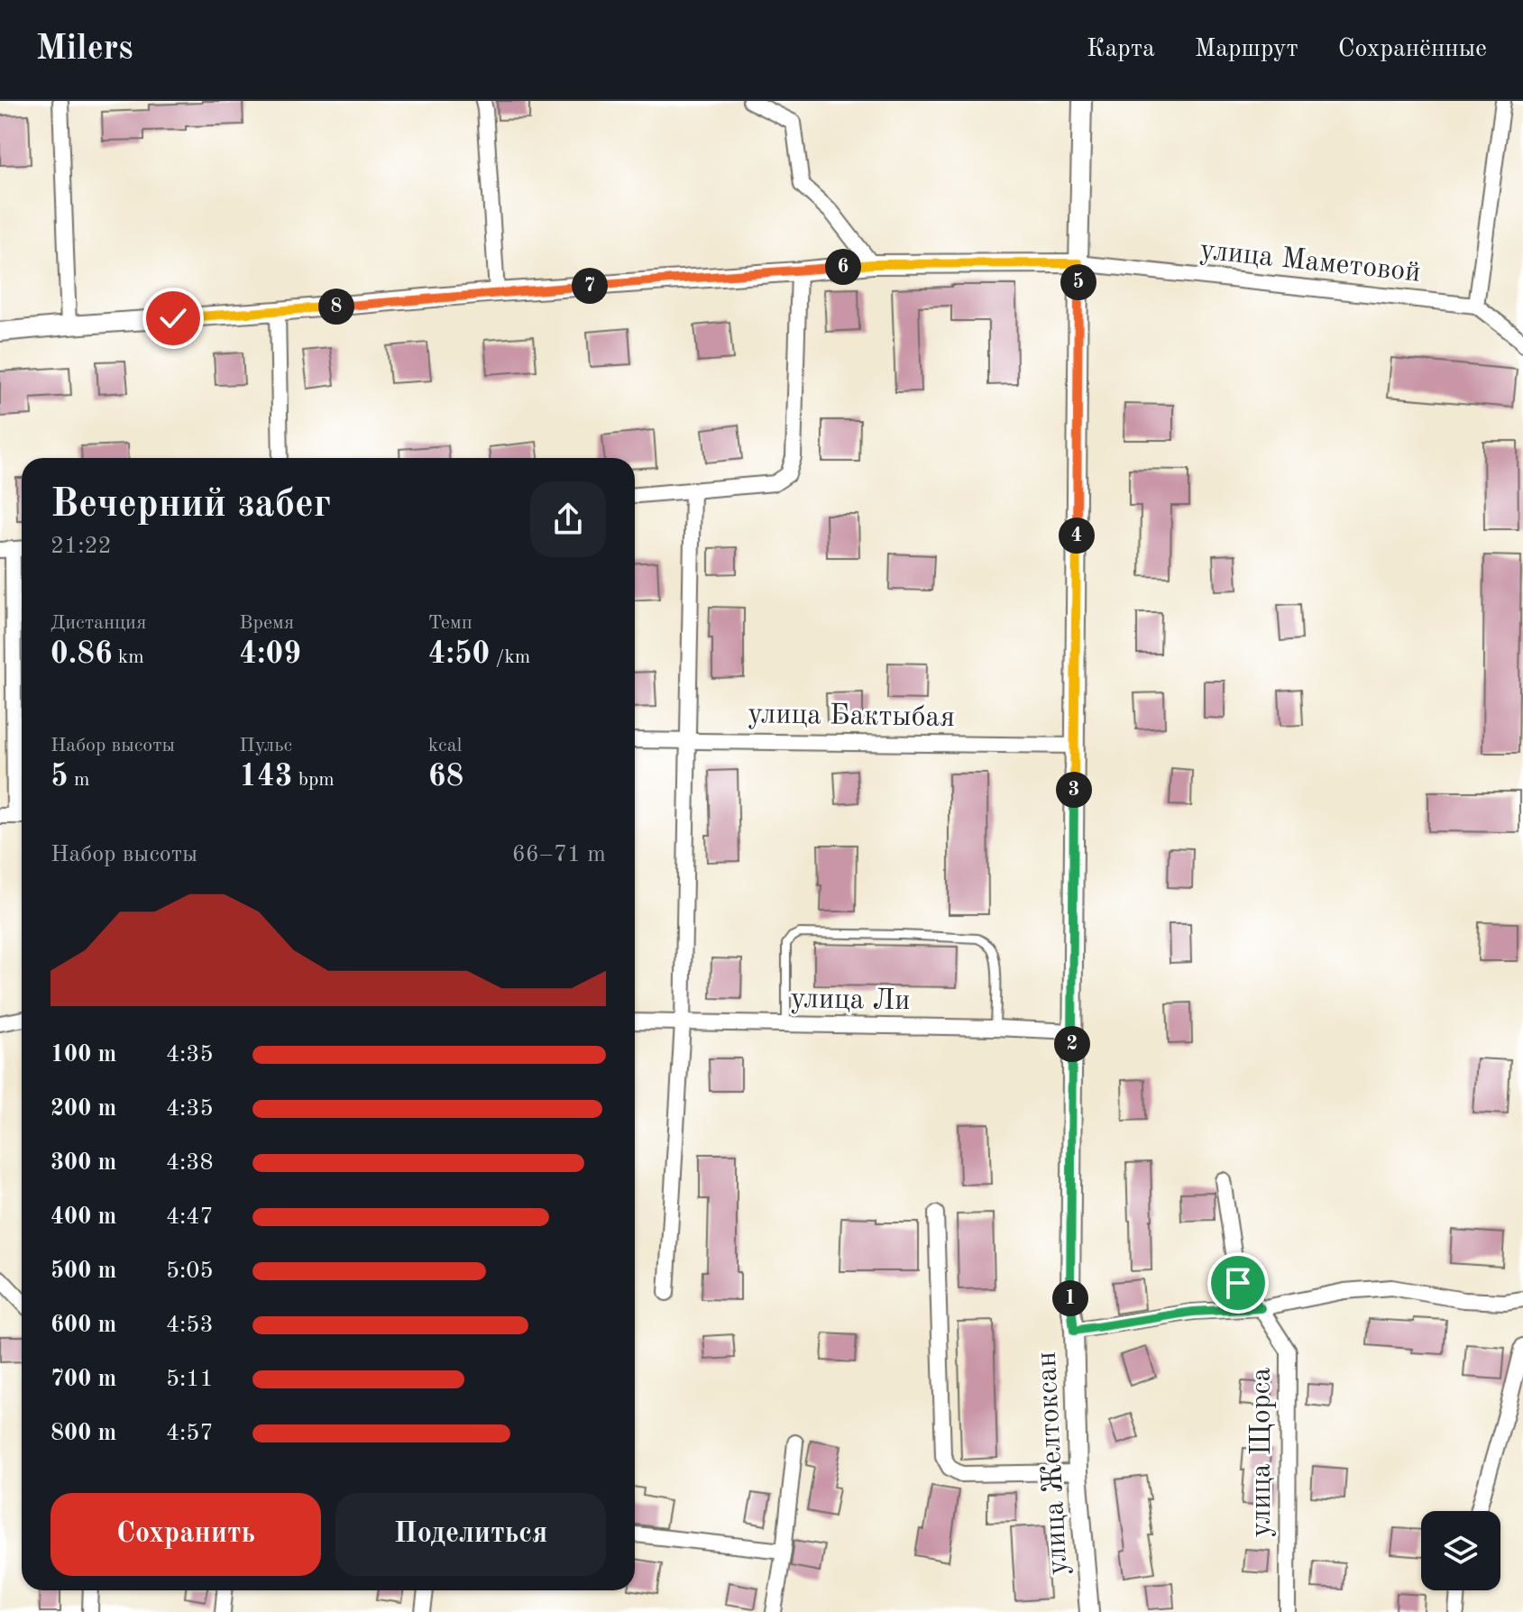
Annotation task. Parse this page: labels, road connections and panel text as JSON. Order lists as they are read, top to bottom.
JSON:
{
  "streets": {
    "street": [
      "улица Маметовой",
      "улица Бактыбая",
      "улица Ли",
      "улица Щорса",
      "улица Желтоксан"
    ]
  },
  "crossings": [
    ["улица Маметовой", "улица Желтоксан"],
    ["улица Бактыбая", "улица Желтоксан"],
    ["улица Ли", "улица Желтоксан"]
  ],
  "page": {
    "header": "Milers",
    "nav": ["Карта", "Маршрут", "Сохранённые"],
    "pins": [
      "6",
      "5",
      "7",
      "8",
      "4",
      "3",
      "2",
      "1"
    ],
    "heading": ["Вечерний забег", "21:22"],
    "stats": [
      ["Дистанция", "0.86 km"],
      ["Время", "4:09"],
      ["Темп", "4:50 /km"],
      ["Набор высоты", "5 m"],
      ["Пульс", "143 bpm"],
      ["kcal", "68"]
    ],
    "chart": ["Набор высоты", "66–71 m"],
    "list": [
      {
        "name": "100 m",
        "note": "4:35"
      },
      {
        "name": "200 m",
        "note": "4:35"
      },
      {
        "name": "300 m",
        "note": "4:38"
      },
      {
        "name": "400 m",
        "note": "4:47"
      },
      {
        "name": "500 m",
        "note": "5:05"
      },
      {
        "name": "600 m",
        "note": "4:53"
      },
      {
        "name": "700 m",
        "note": "5:11"
      },
      {
        "name": "800 m",
        "note": "4:57"
      }
    ],
    "buttons": ["Сохранить", "Поделиться"]
  }
}
